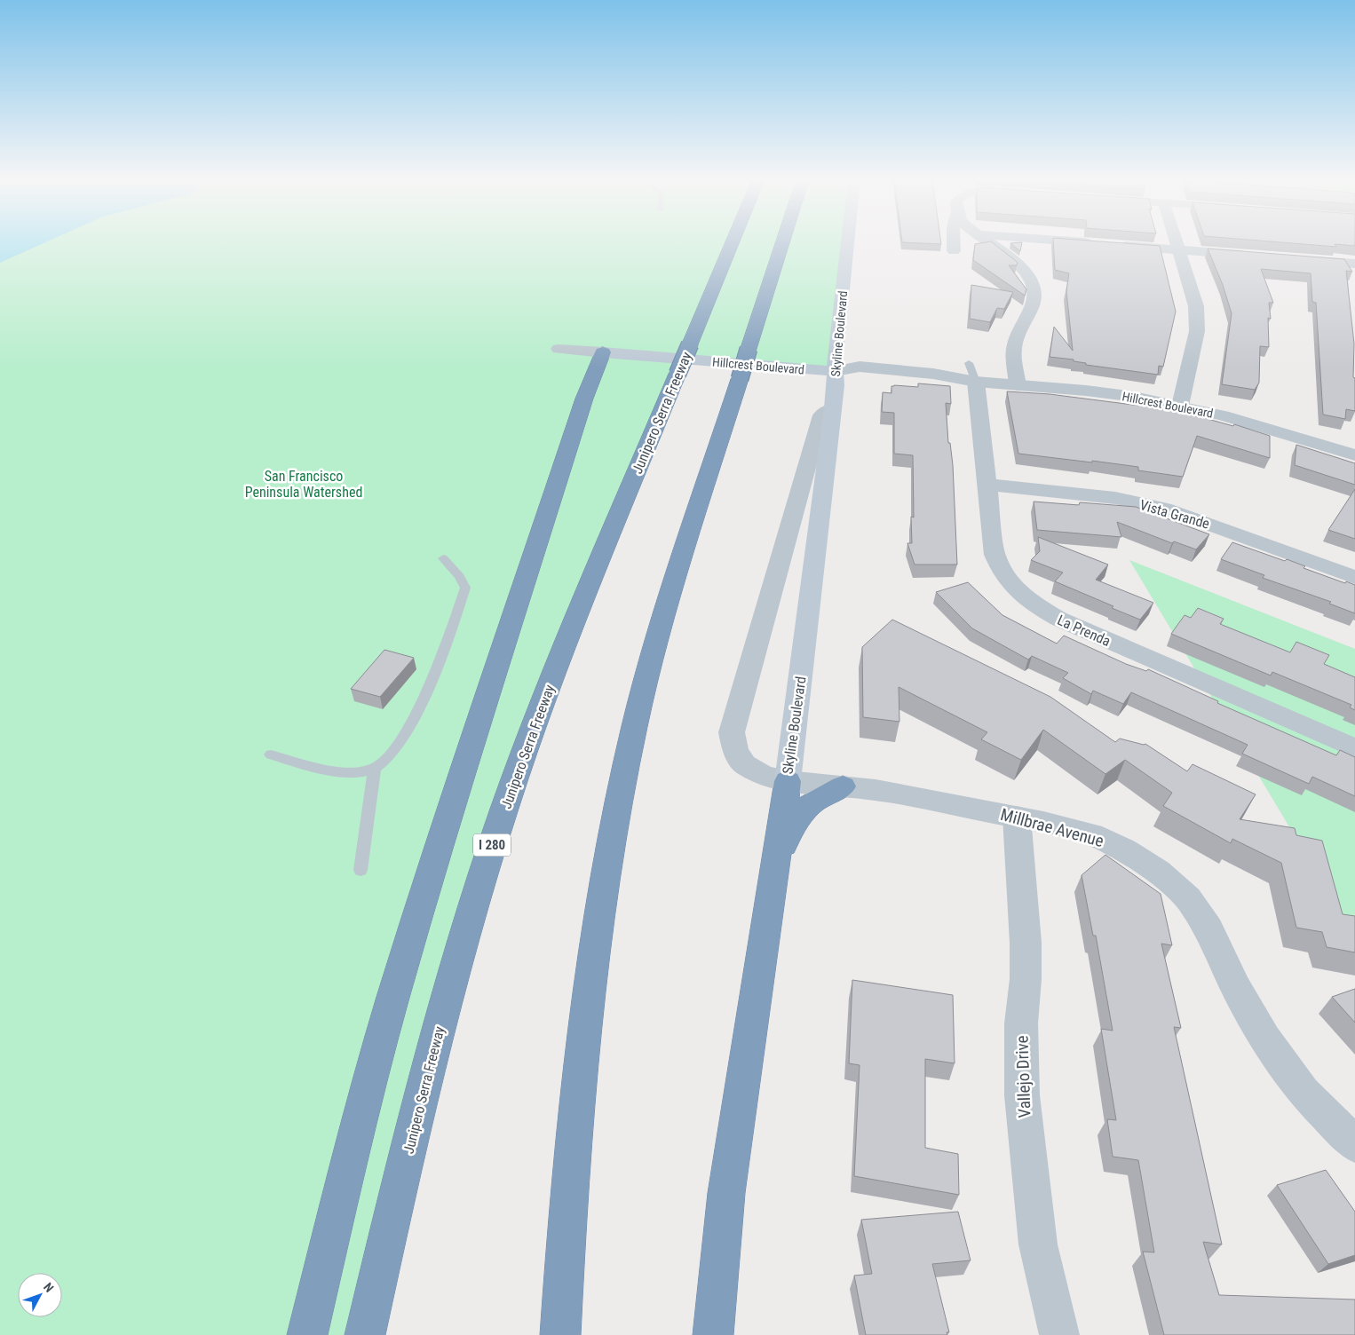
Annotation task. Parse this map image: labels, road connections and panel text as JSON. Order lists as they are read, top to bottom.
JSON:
{
  "streets": {
    "highway": ["Junipero Serra Freeway", "I 280"],
    "main road": ["Skyline Boulevard", "Hillcrest Boulevard"],
    "street": [
      "Vista Grande",
      "La Prenda",
      "Millbrae Avenue",
      "Vallejo Drive"
    ]
  },
  "crossings": [
    ["Skyline Boulevard", "Hillcrest Boulevard"],
    ["Skyline Boulevard", "Millbrae Avenue"],
    ["Hillcrest Boulevard", "La Prenda"],
    ["Vista Grande", "La Prenda"],
    ["Millbrae Avenue", "Vallejo Drive"]
  ],
  "parks": ["San Francisco Peninsula Watershed"],
  "north": "top right"
}
